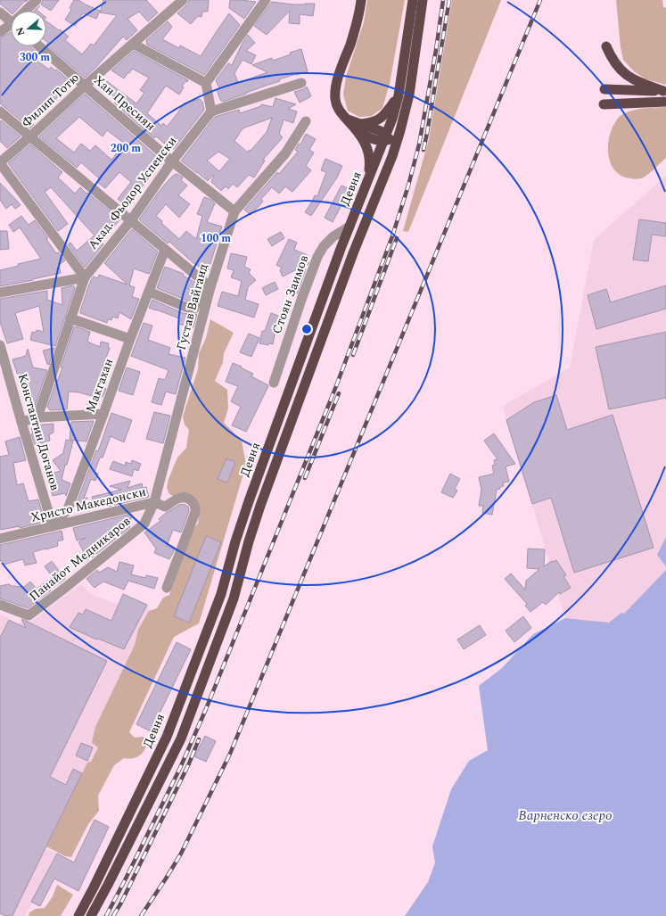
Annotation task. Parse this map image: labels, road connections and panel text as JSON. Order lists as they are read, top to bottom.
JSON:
{
  "streets": {
    "highway": ["Девня"],
    "street": [
      "Филип Тотю",
      "Хан Пресиян",
      "Акад. Фьодор Успенски",
      "Стоян Заимов",
      "Густав Вайганд",
      "Макгахан",
      "Константин Доганов",
      "Христо Македонски",
      "Панайот Медникаров"
    ]
  },
  "crossings": [
    ["Филип Тотю", "Хан Пресиян"],
    ["Хан Пресиян", "Акад. Фьодор Успенски"],
    ["Хан Пресиян", "Густав Вайганд"],
    ["Девня", "Стоян Заимов"],
    ["Густав Вайганд", "Христо Македонски"],
    ["Густав Вайганд", "Панайот Медникаров"],
    ["Макгахан", "Константин Доганов"],
    ["Макгахан", "Христо Македонски"],
    ["Константин Доганов", "Христо Македонски"],
    ["Христо Македонски", "Панайот Медникаров"]
  ],
  "water": ["Варненско езеро"],
  "north": "left",
  "rings": ["300 m", "200 m", "100 m"]
}
